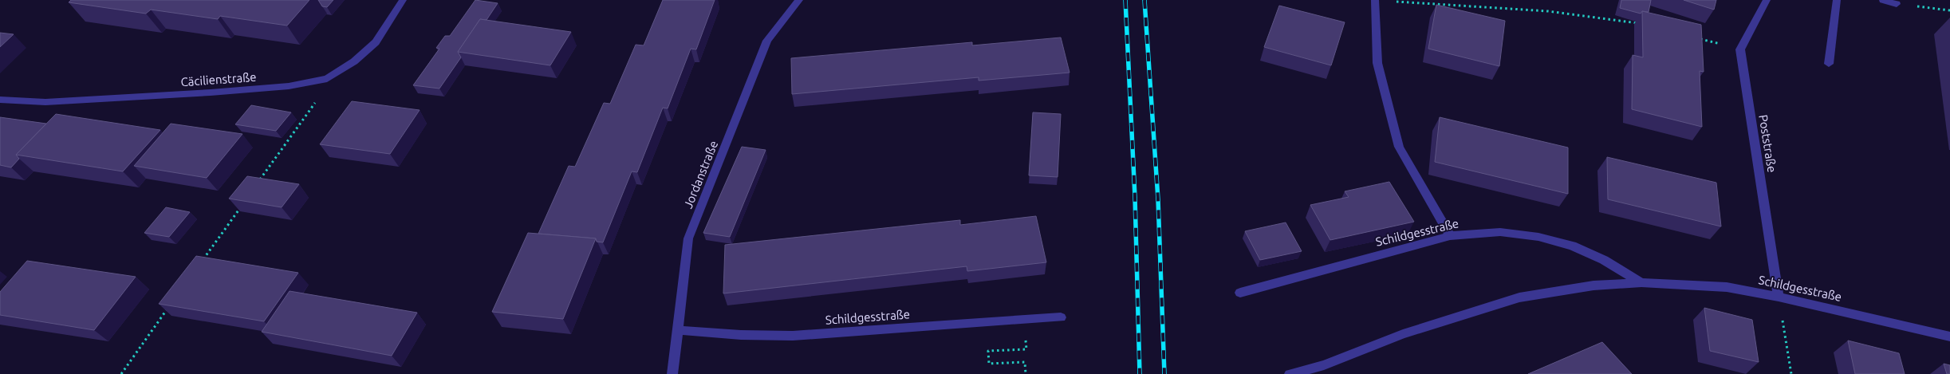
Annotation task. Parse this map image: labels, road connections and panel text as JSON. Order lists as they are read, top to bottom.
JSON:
{
  "streets": {
    "street": [
      "Cäcilienstraße",
      "Poststraße",
      "Jordanstraße",
      "Schildgesstraße"
    ]
  },
  "crossings": [
    ["Poststraße", "Schildgesstraße"],
    ["Jordanstraße", "Schildgesstraße"]
  ]
}
